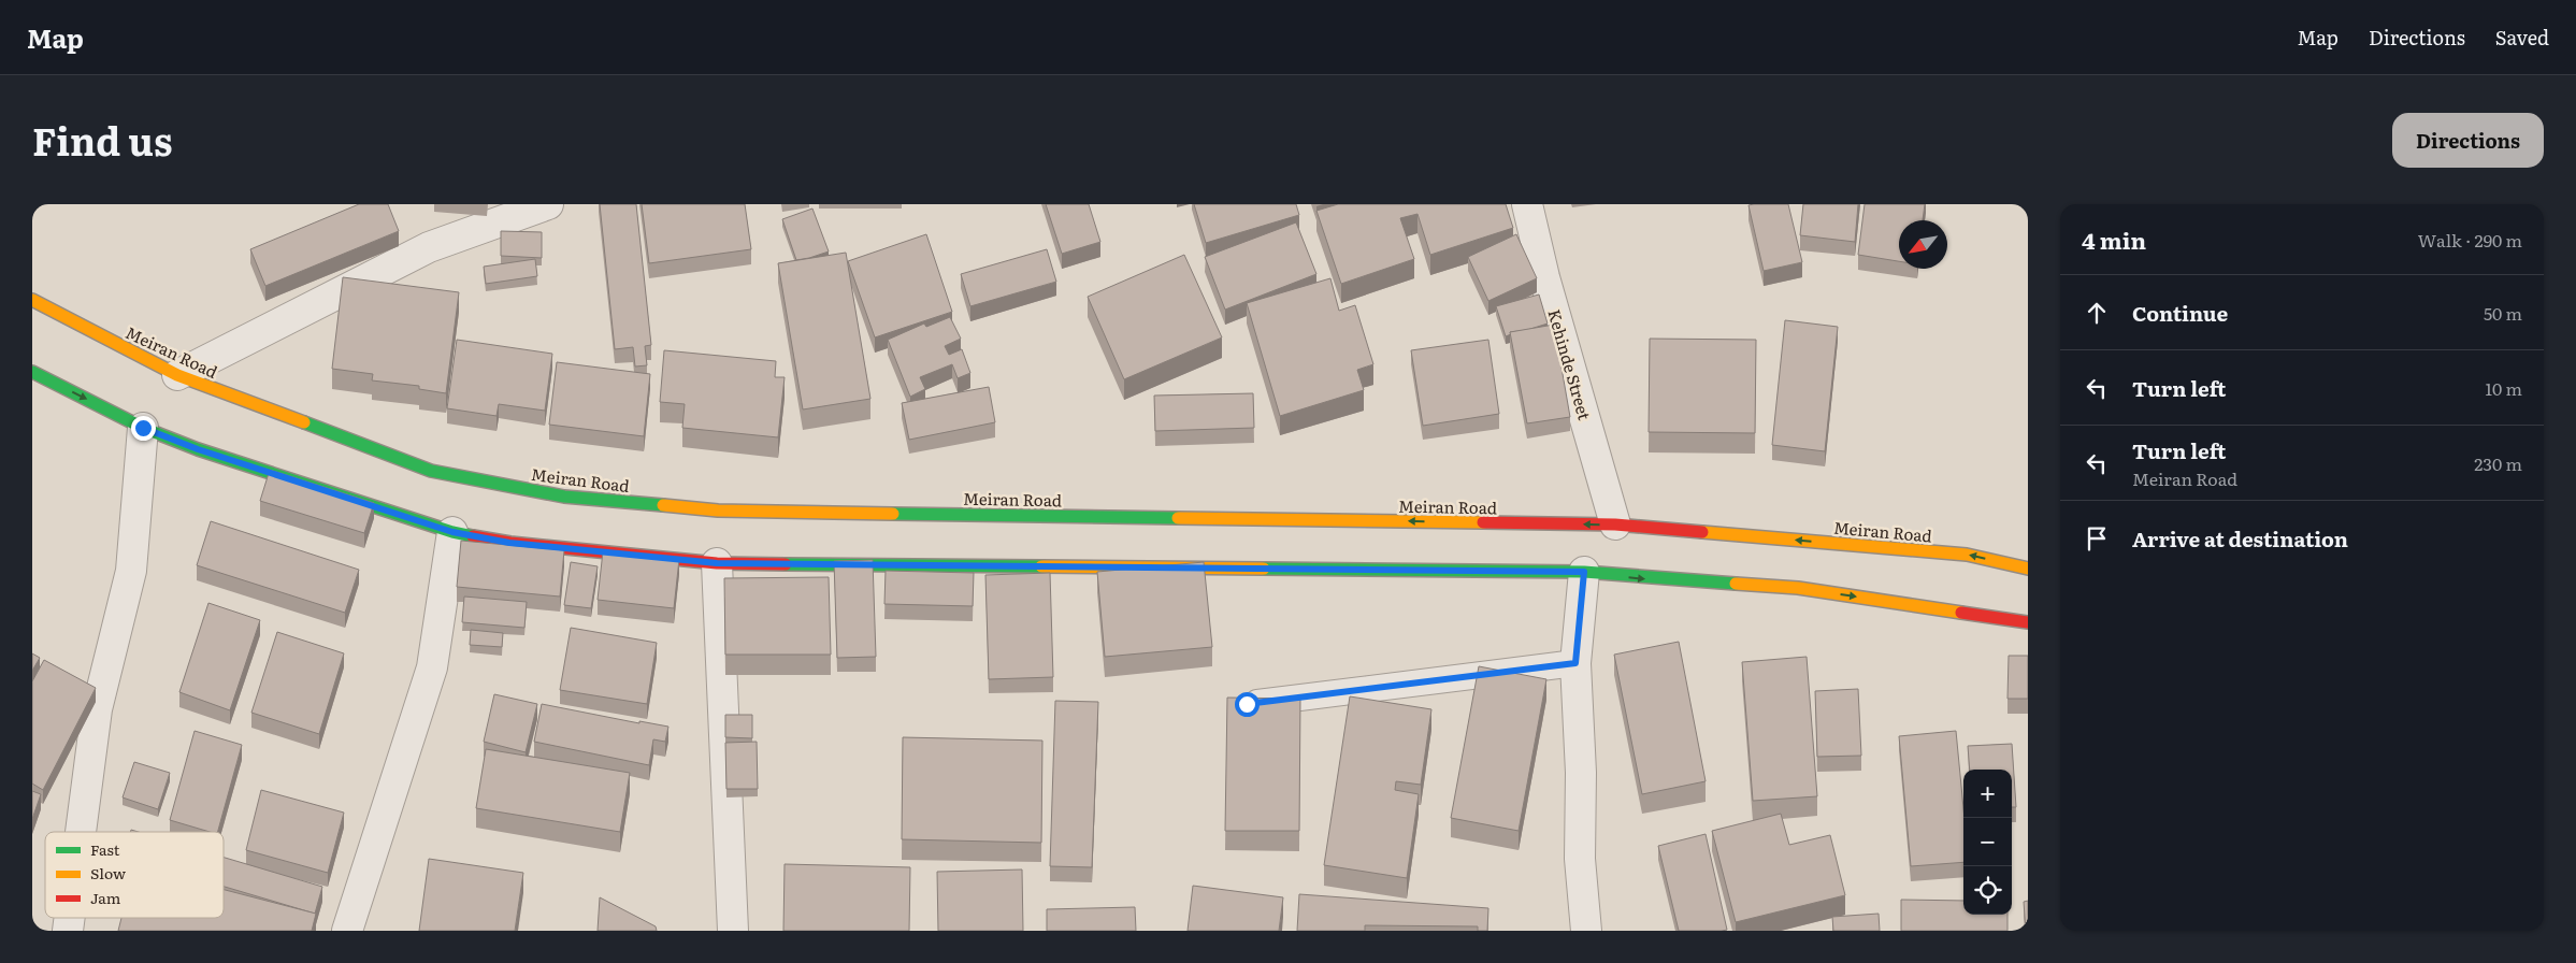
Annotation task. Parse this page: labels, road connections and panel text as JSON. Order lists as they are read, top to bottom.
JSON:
{
  "streets": {
    "main road": ["Meiran Road"],
    "street": ["Kehinde Street"]
  },
  "crossings": [
    ["Meiran Road", "Kehinde Street"]
  ],
  "legend": ["Fast", "Slow", "Jam"],
  "north": "bottom left",
  "page": {
    "header": "Map",
    "nav": ["Map", "Directions", "Saved"],
    "title": "Find us",
    "buttons": "Directions",
    "heading": ["4 min", "Walk · 290 m"],
    "list": [
      ["Continue", "50 m"],
      ["Turn left", "10 m"],
      ["Turn left", "Meiran Road", "230 m"],
      "Arrive at destination"
    ],
    "map_buttons": ["+", "−"]
  }
}
